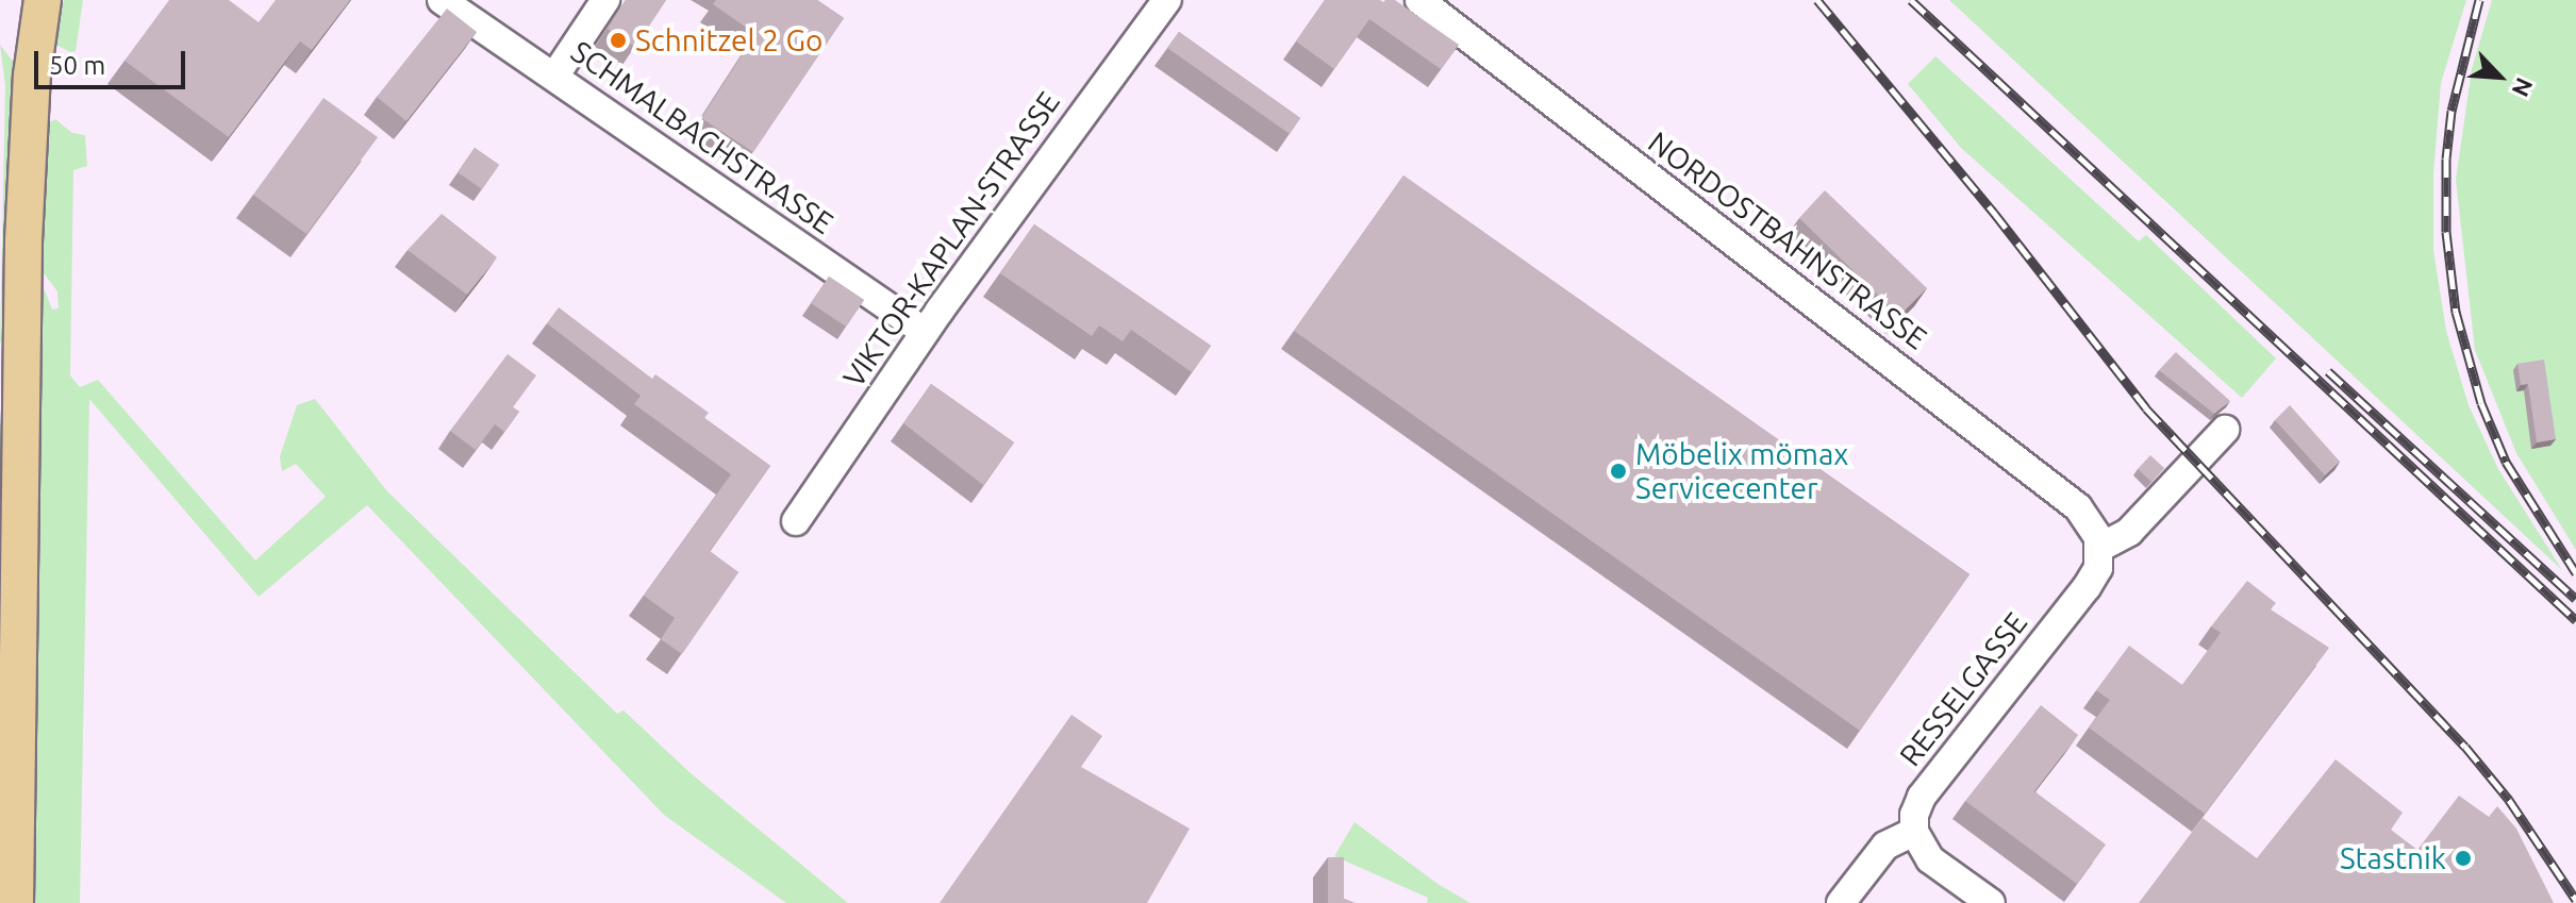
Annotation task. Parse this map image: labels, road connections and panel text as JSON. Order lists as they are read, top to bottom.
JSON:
{
  "streets": {
    "street": [
      "SCHMALBACHSTRASSE",
      "VIKTOR-KAPLAN-STRASSE",
      "NORDOSTBAHNSTRASSE",
      "RESSELGASSE"
    ]
  },
  "crossings": [
    ["SCHMALBACHSTRASSE", "VIKTOR-KAPLAN-STRASSE"],
    ["NORDOSTBAHNSTRASSE", "RESSELGASSE"]
  ],
  "places": ["Schnitzel 2 Go", "Möbelix mömax Servicecenter", "Stastnik"],
  "scale_bar": "50 m",
  "north": "bottom right"
}
